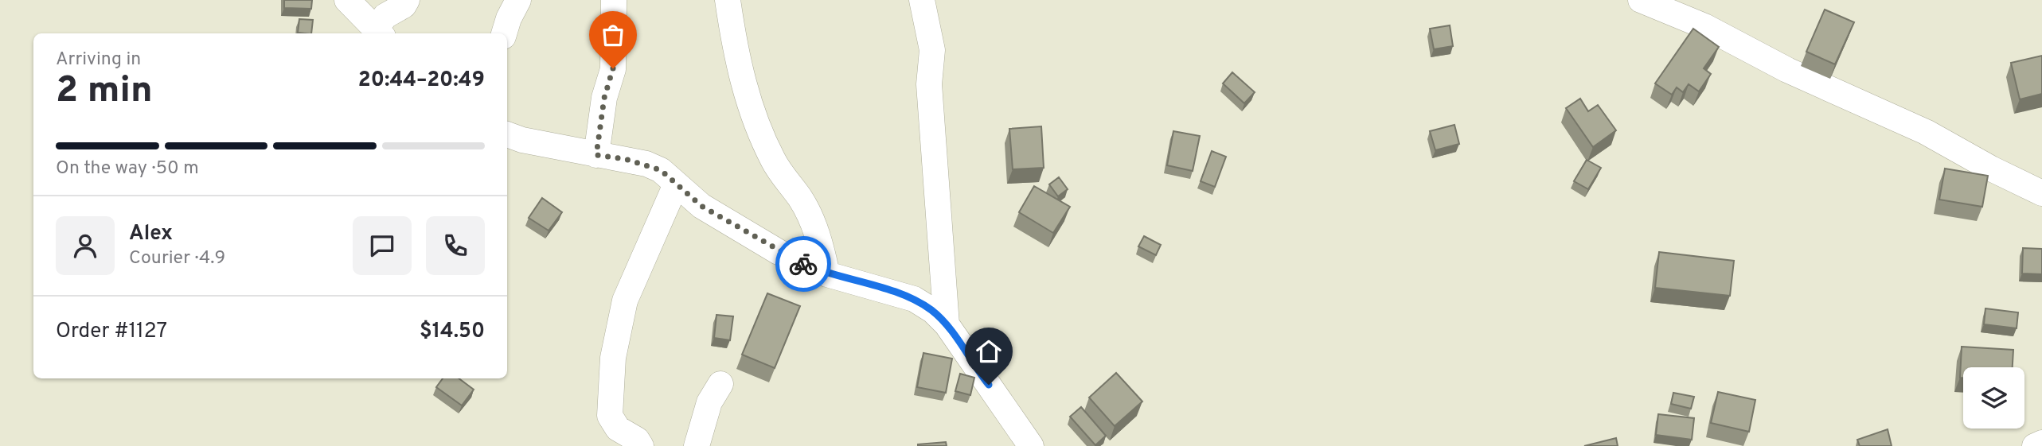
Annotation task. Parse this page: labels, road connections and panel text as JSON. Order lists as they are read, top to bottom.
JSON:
{
  "page": {
    "heading": ["2 min", "Arriving in", "20:44–20:49"],
    "panel": [
      "Alex",
      "Courier · 4.9",
      "Order #1127",
      "$14.50"
    ],
    "bar": "On the way · 50 m"
  }
}
